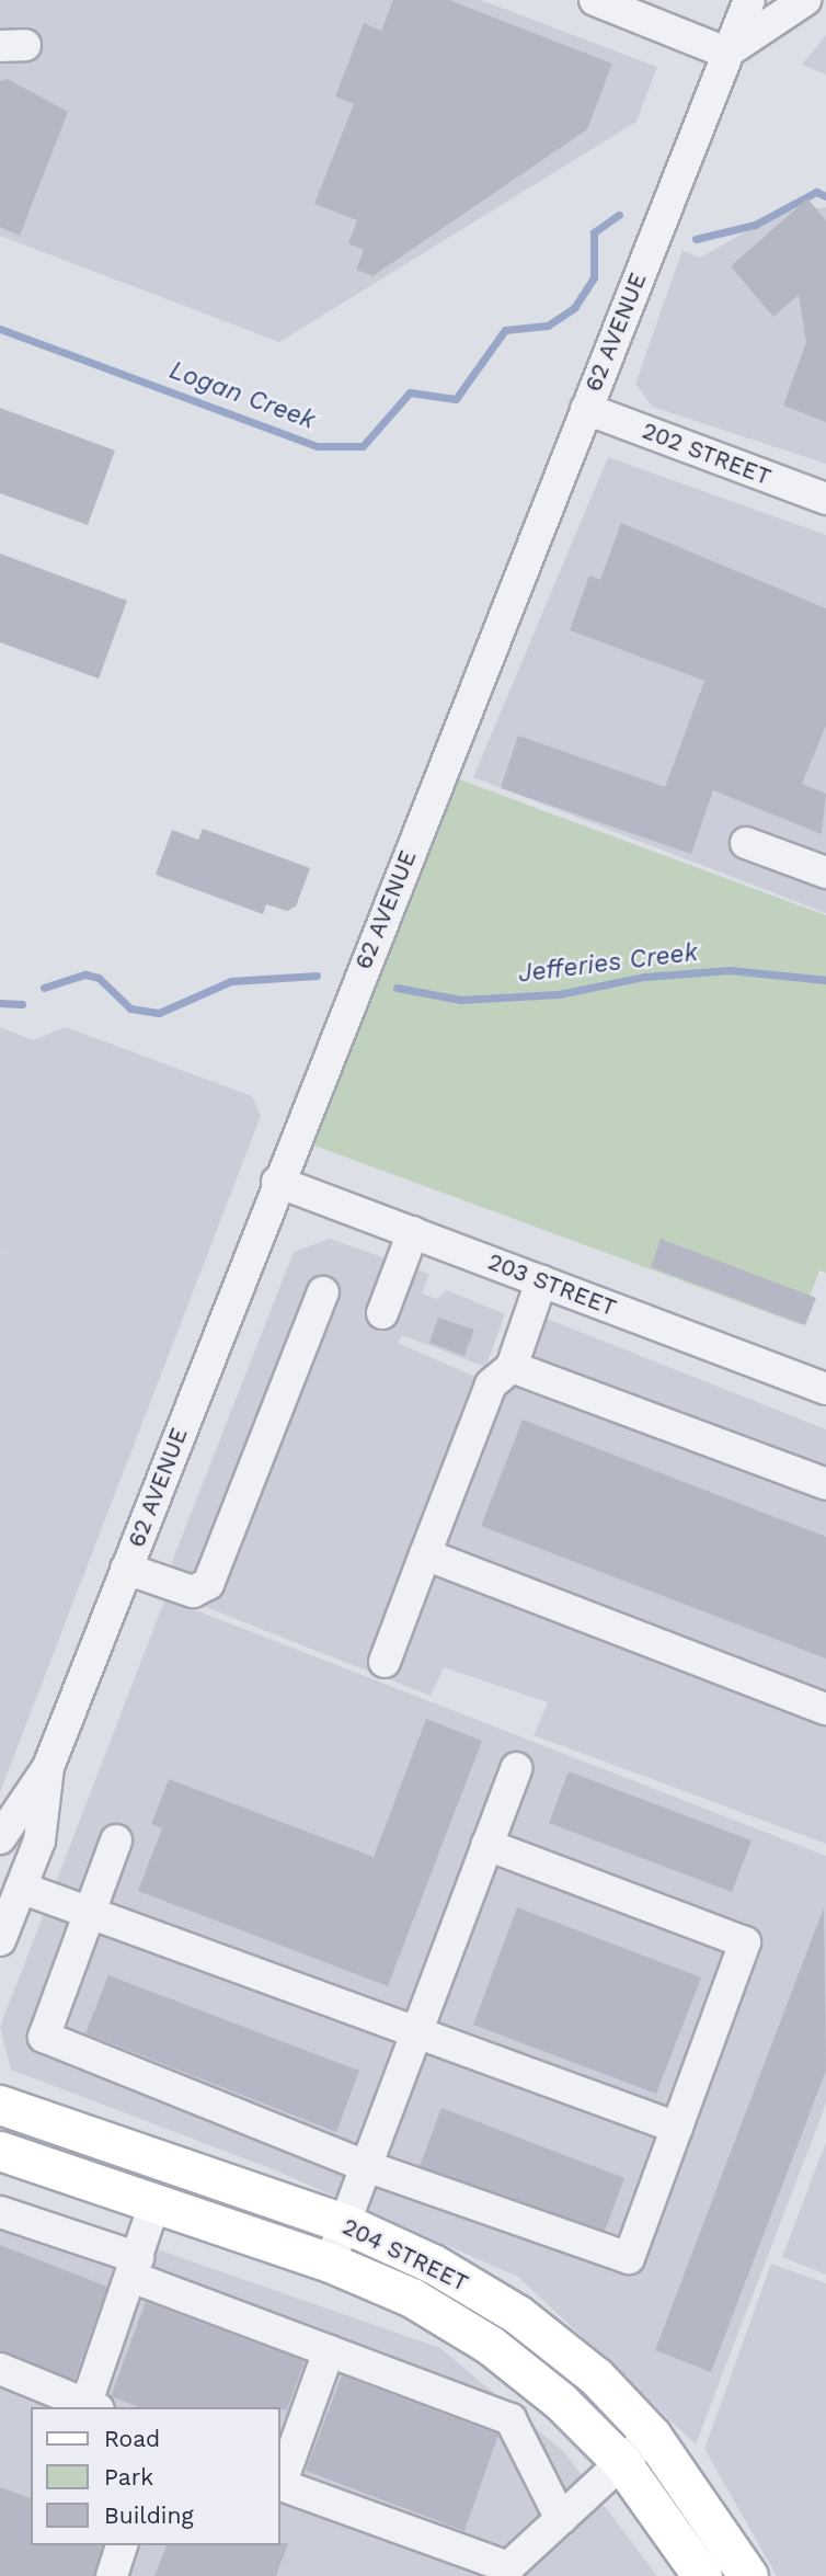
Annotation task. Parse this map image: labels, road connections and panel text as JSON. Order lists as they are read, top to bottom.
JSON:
{
  "streets": {
    "main road": ["204 STREET"],
    "street": ["62 AVENUE", "202 STREET", "203 STREET"]
  },
  "crossings": [
    ["62 AVENUE", "202 STREET"],
    ["62 AVENUE", "203 STREET"]
  ],
  "water": ["Logan Creek", "Jefferies Creek"],
  "legend": ["Road", "Park", "Building"]
}
